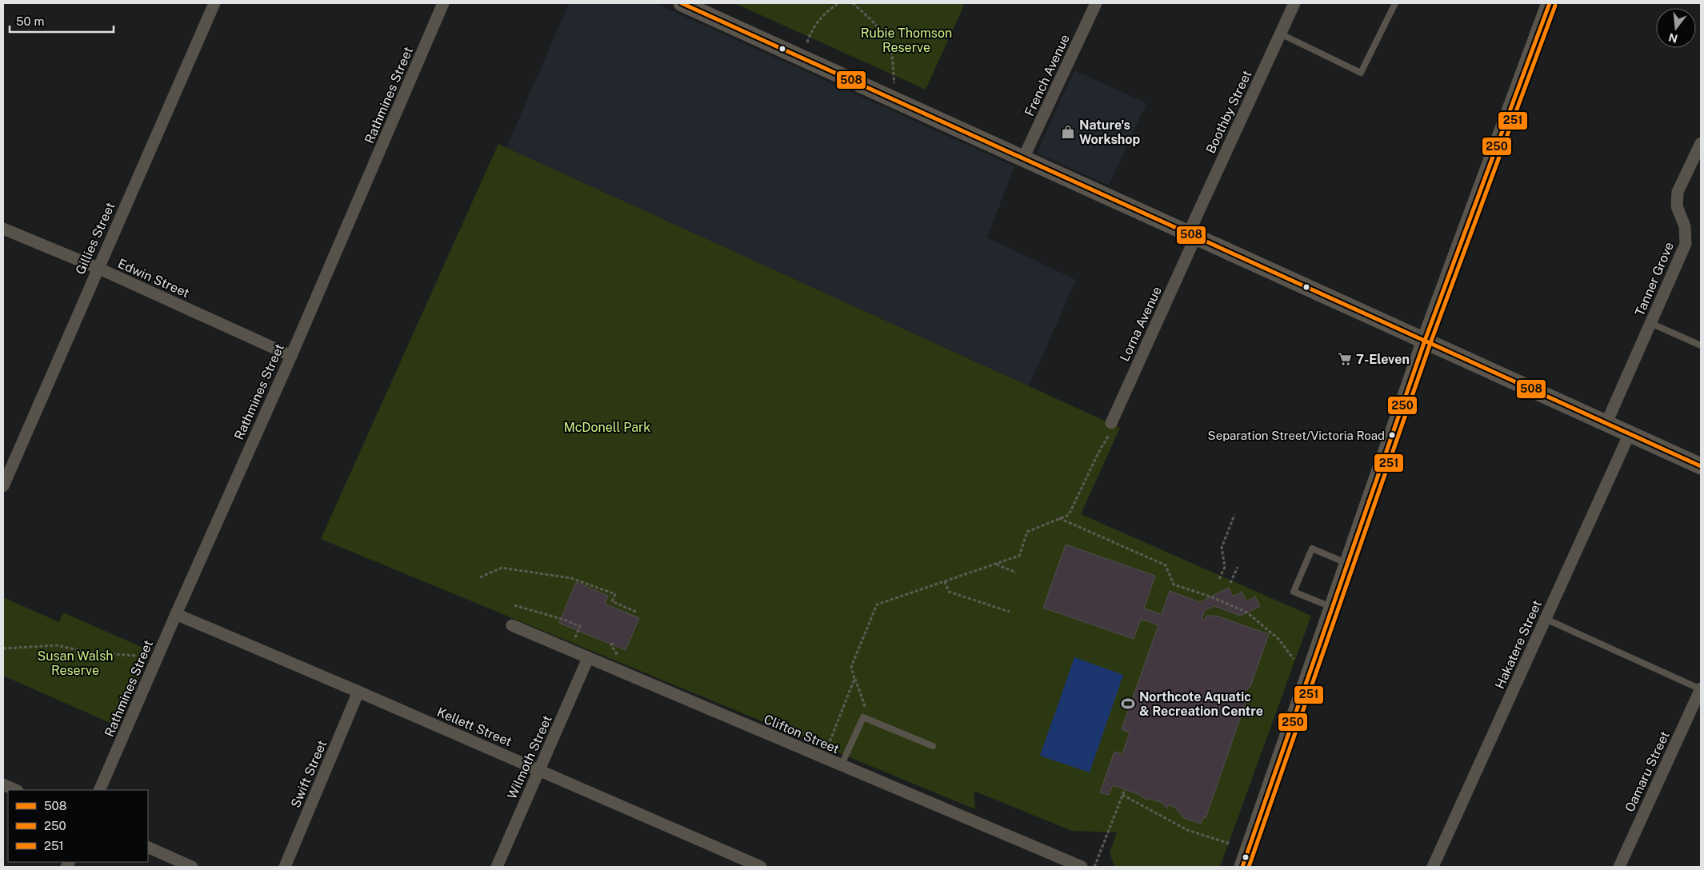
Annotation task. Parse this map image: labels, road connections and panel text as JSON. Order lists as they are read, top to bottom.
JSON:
{
  "streets": {
    "street": [
      "French Avenue",
      "Rathmines Street",
      "Boothby Street",
      "Gillies Street",
      "Edwin Street",
      "Tanner Grove",
      "Lorna Avenue",
      "Hakatere Street",
      "Kellett Street",
      "Clifton Street",
      "Wilmoth Street",
      "Oamaru Street",
      "Swift Street"
    ]
  },
  "crossings": [
    ["Rathmines Street", "Edwin Street"],
    ["Rathmines Street", "Kellett Street"],
    ["Boothby Street", "Lorna Avenue"],
    ["Gillies Street", "Edwin Street"],
    ["Kellett Street", "Wilmoth Street"],
    ["Kellett Street", "Swift Street"],
    ["Clifton Street", "Wilmoth Street"]
  ],
  "parks": ["Rubie Thomson Reserve", "McDonell Park", "Susan Walsh Reserve"],
  "places": {
    "shop": ["Nature's Workshop"],
    "supermarket": ["7-Eleven"],
    "other": ["Separation Street/Victoria Road"],
    "sports": ["Northcote Aquatic & Recreation Centre"]
  },
  "lines": ["transit line 508", "transit line 250", "transit line 251"],
  "legend": ["508", "250", "251"],
  "scale_bar": "50 m",
  "north": "bottom"
}
